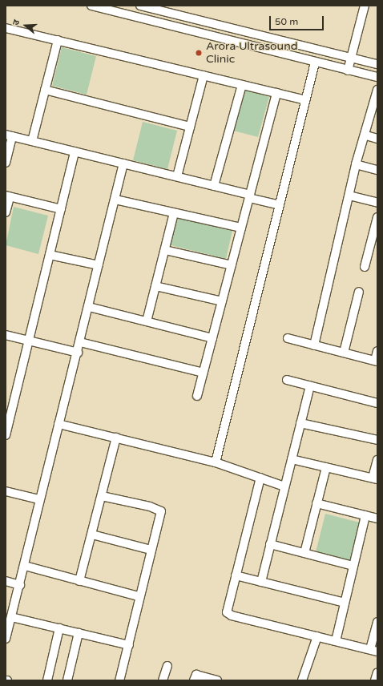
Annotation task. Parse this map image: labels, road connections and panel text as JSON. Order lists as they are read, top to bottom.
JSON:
{
  "places": ["Arora Ultrasound Clinic"],
  "scale_bar": "50 m",
  "north": "left"
}
